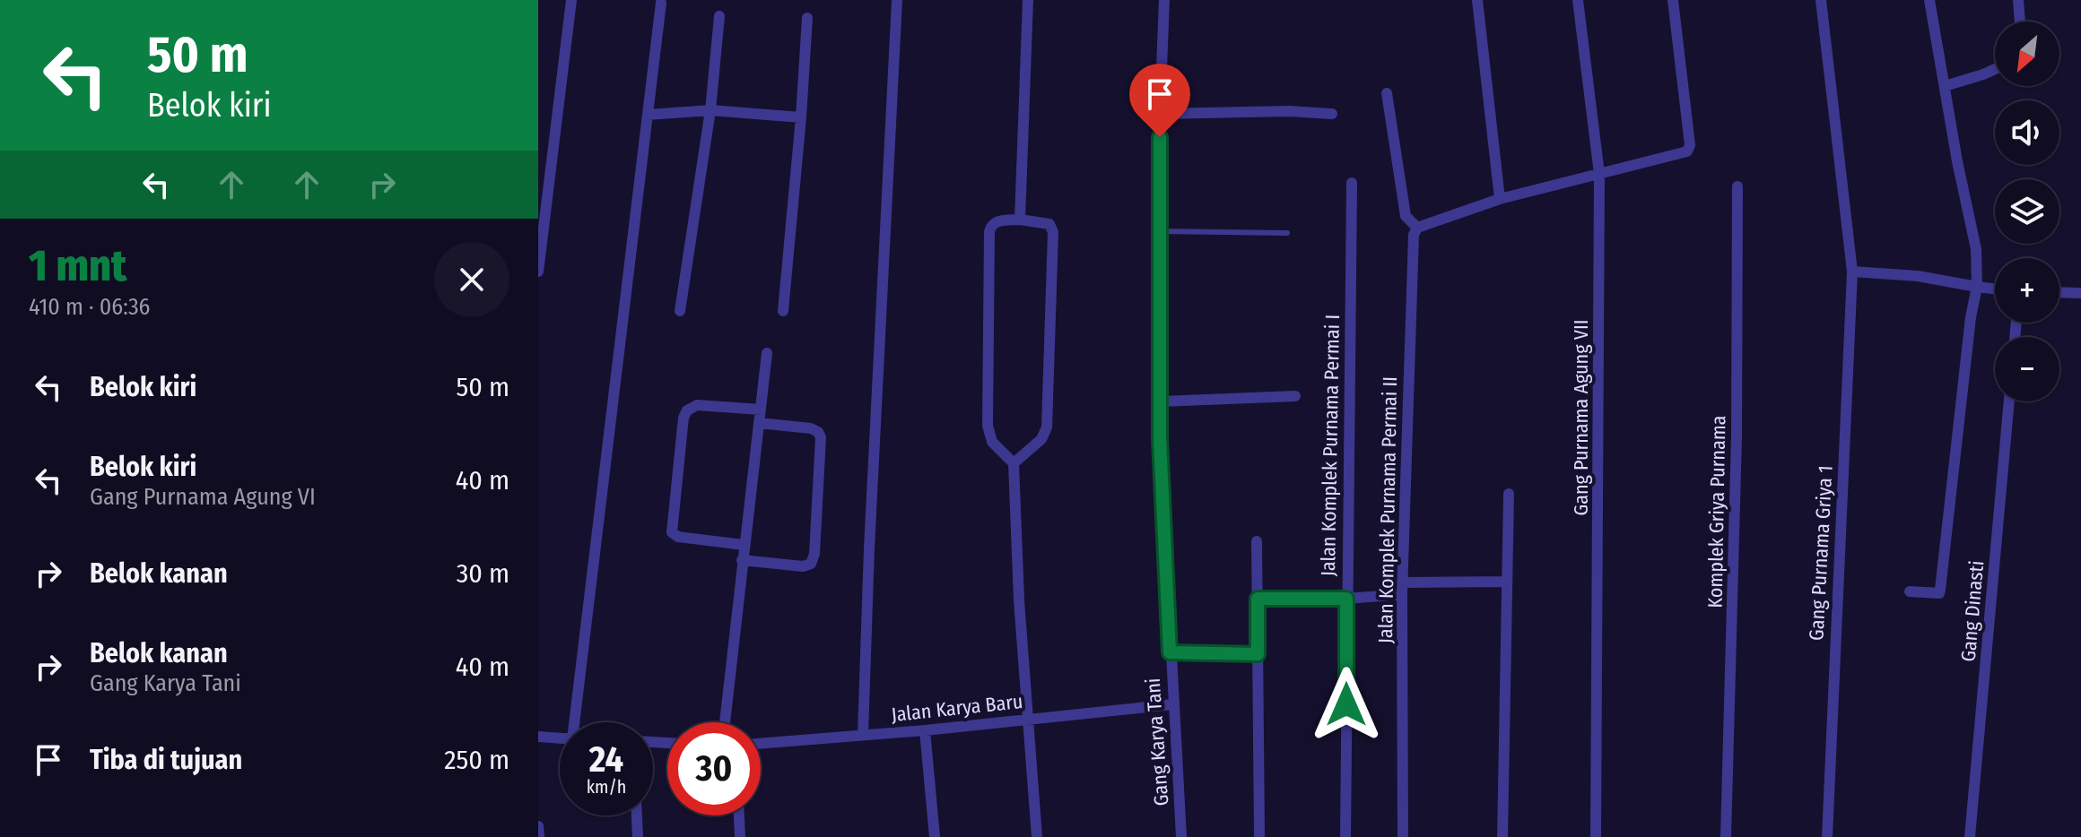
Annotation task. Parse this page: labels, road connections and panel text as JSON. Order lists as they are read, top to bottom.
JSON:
{
  "streets": {
    "street": [
      "Gang Purnama Agung VII",
      "Jalan Komplek Purnama Permai I",
      "Jalan Komplek Purnama Permai II",
      "Komplek Griya Purnama",
      "Gang Purnama Griya 1",
      "Gang Dinasti",
      "Jalan Karya Baru",
      "Gang Karya Tani"
    ]
  },
  "crossings": [
    ["Jalan Karya Baru", "Gang Karya Tani"]
  ],
  "north": "bottom left",
  "page": {
    "turn": ["50 m", "Belok kiri"],
    "map_buttons": ["+", "−"],
    "heading": ["1 mnt", "410 m · 06:36"],
    "list": [
      {
        "name": "Belok kiri",
        "value": "50 m"
      },
      {
        "name": "Belok kiri",
        "note": "Gang Purnama Agung VI",
        "value": "40 m"
      },
      {
        "name": "Belok kanan",
        "value": "30 m"
      },
      {
        "name": "Belok kanan",
        "note": "Gang Karya Tani",
        "value": "40 m"
      },
      {
        "name": "Tiba di tujuan",
        "value": "250 m"
      }
    ],
    "speed": "24 km/h",
    "limit": "30"
  }
}
